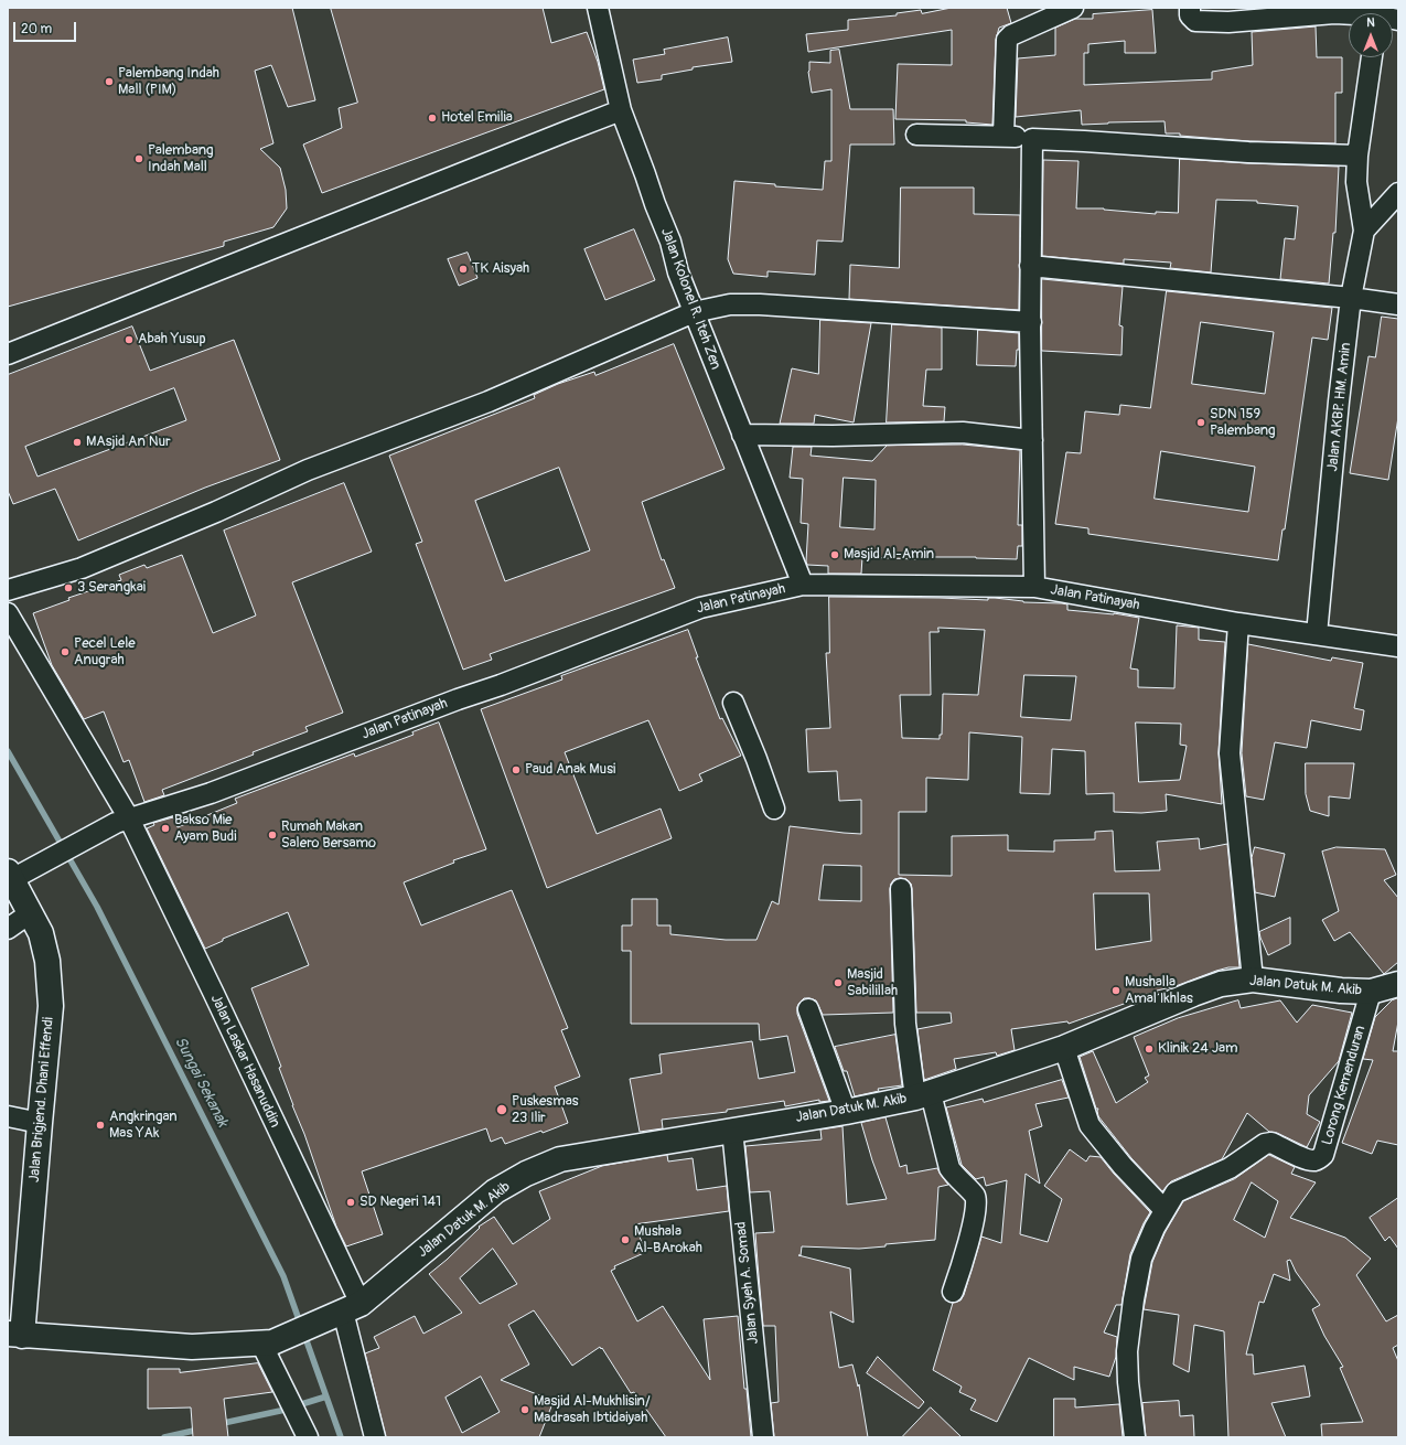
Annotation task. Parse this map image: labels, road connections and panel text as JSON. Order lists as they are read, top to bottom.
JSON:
{
  "streets": {
    "street": [
      "Jalan Kolonel R. Iteh Zen",
      "Jalan AKBP. HM. Amin",
      "Jalan Patinayah",
      "Jalan Datuk M. Akib",
      "Jalan Laskar Hasanuddin",
      "Lorong Kemenduran",
      "Jalan Brigjend. Dhani Effendi",
      "Jalan Syeh A. Somad"
    ]
  },
  "crossings": [
    ["Jalan Kolonel R. Iteh Zen", "Jalan Patinayah"],
    ["Jalan AKBP. HM. Amin", "Jalan Patinayah"],
    ["Jalan Patinayah", "Jalan Laskar Hasanuddin"],
    ["Jalan Patinayah", "Jalan Brigjend. Dhani Effendi"],
    ["Jalan Datuk M. Akib", "Jalan Laskar Hasanuddin"],
    ["Jalan Datuk M. Akib", "Lorong Kemenduran"],
    ["Jalan Datuk M. Akib", "Jalan Syeh A. Somad"]
  ],
  "water": ["Sungai Sekanak"],
  "places": [
    "Palembang Indah Mall (PIM)",
    "Hotel Emilia",
    "Palembang Indah Mall",
    "TK Aisyah",
    "Abah Yusup",
    "SDN 159 Palembang",
    "MAsjid An Nur",
    "Masjid Al-Amin",
    "3 Serangkai",
    "Pecel Lele Anugrah",
    "Paud Anak Musi",
    "Bakso Mie Ayam Budi",
    "Rumah Makan Salero Bersamo",
    "Masjid Sabilillah",
    "Mushalla Amal Ikhlas",
    "Klinik 24 Jam",
    "Puskesmas 23 Ilir",
    "Angkringan Mas YAk",
    "SD Negeri 141",
    "Mushala Al-BArokah",
    "Masjid Al-Mukhlisin/ Madrasah Ibtidaiyah"
  ],
  "scale_bar": "20 m",
  "north": "top"
}
